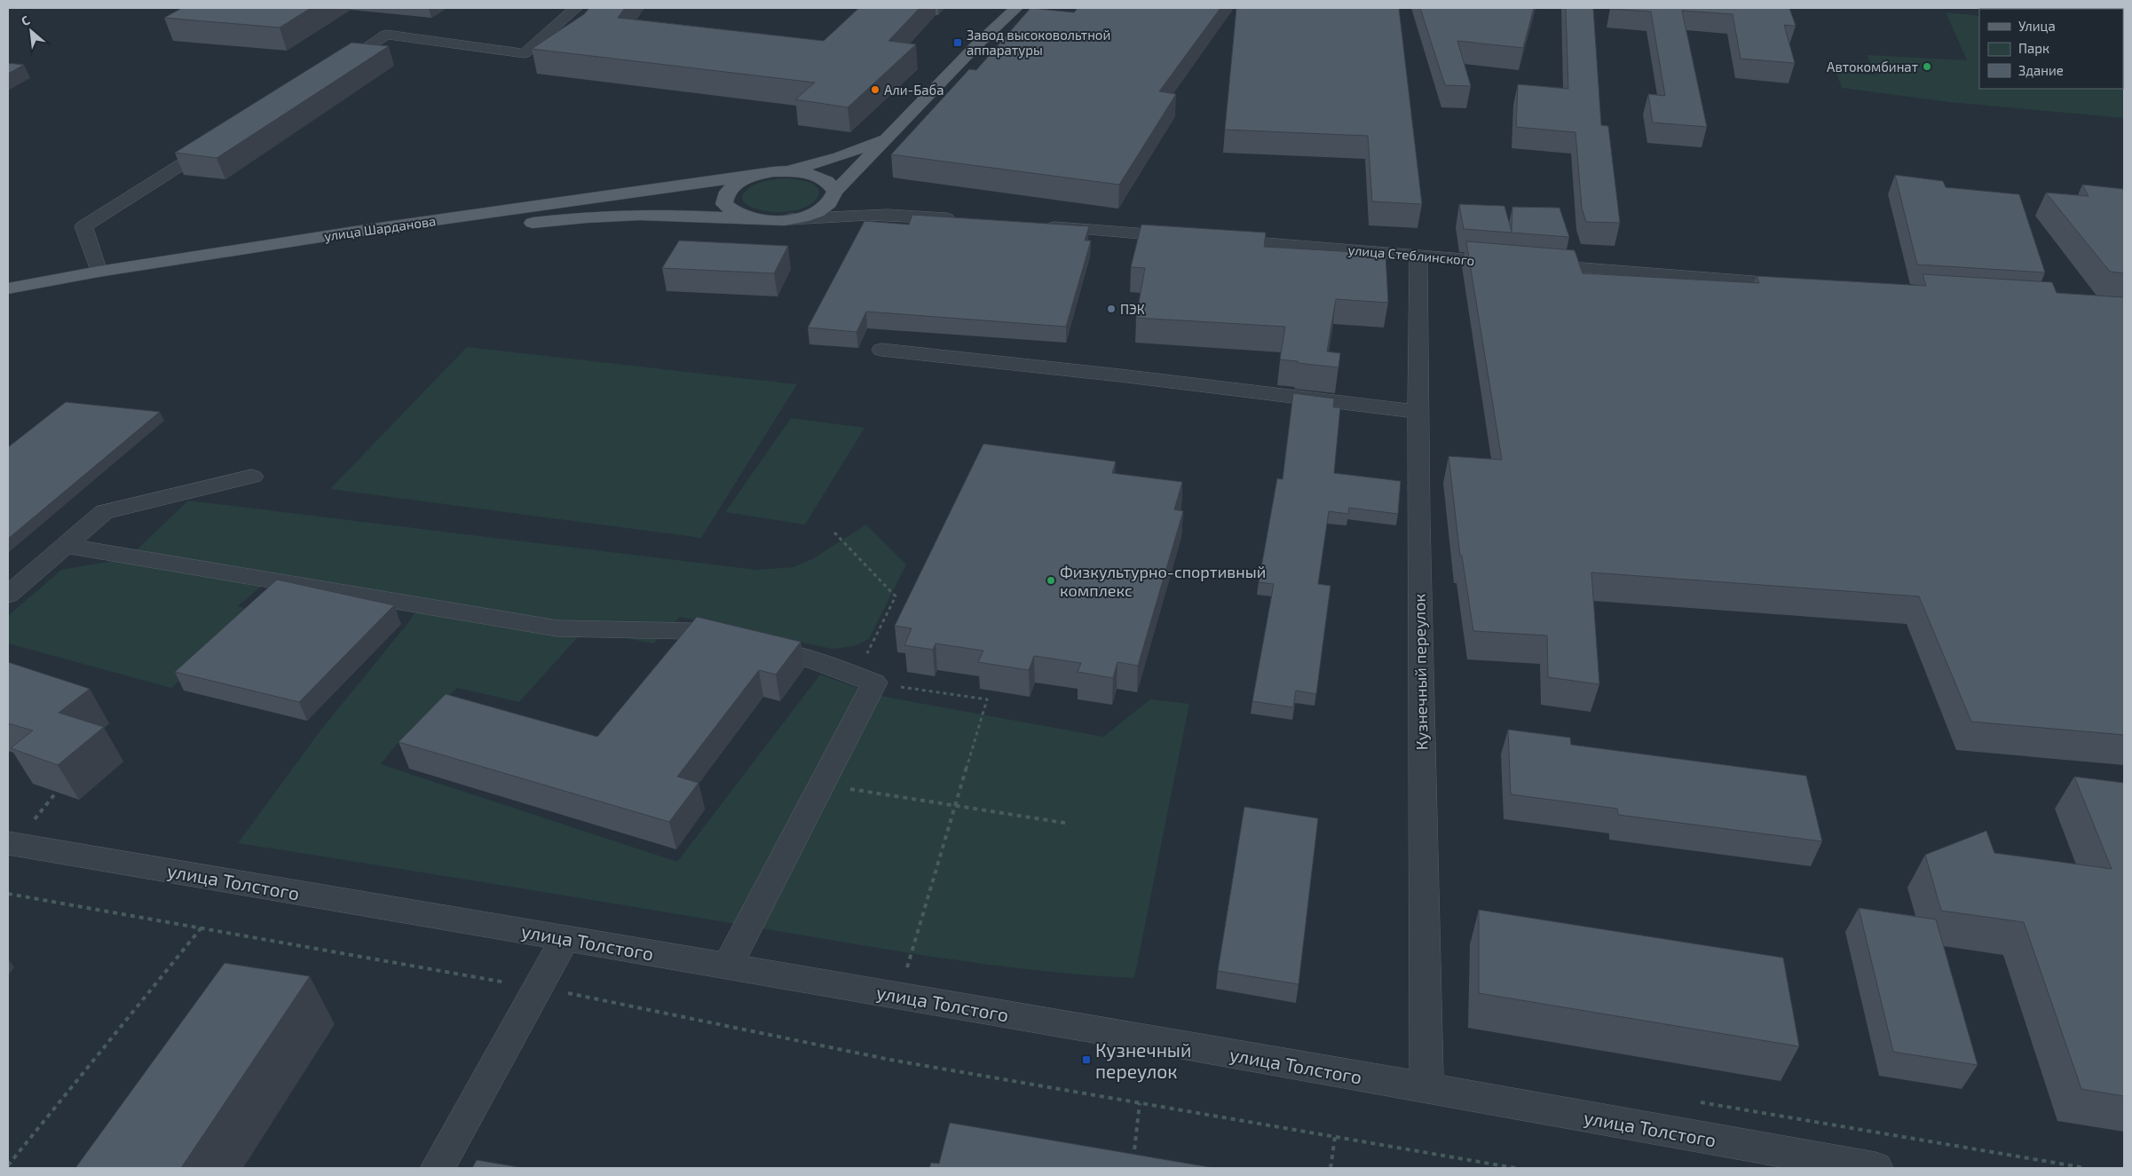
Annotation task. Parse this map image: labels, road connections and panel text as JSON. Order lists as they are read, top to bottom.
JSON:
{
  "streets": {
    "main road": ["улица Шарданова"],
    "street": ["улица Стеблинского", "Кузнечный переулок", "улица Толстого"]
  },
  "crossings": [
    ["улица Стеблинского", "Кузнечный переулок"],
    ["Кузнечный переулок", "улица Толстого"]
  ],
  "places": {
    "transit": ["Завод высоковольтной аппаратуры", "Кузнечный переулок"],
    "other": [
      "Автокомбинат",
      "Али-Баба",
      "ПЭК",
      "Физкультурно-спортивный комплекс"
    ]
  },
  "legend": ["Улица", "Парк", "Здание"],
  "north": "top left"
}
